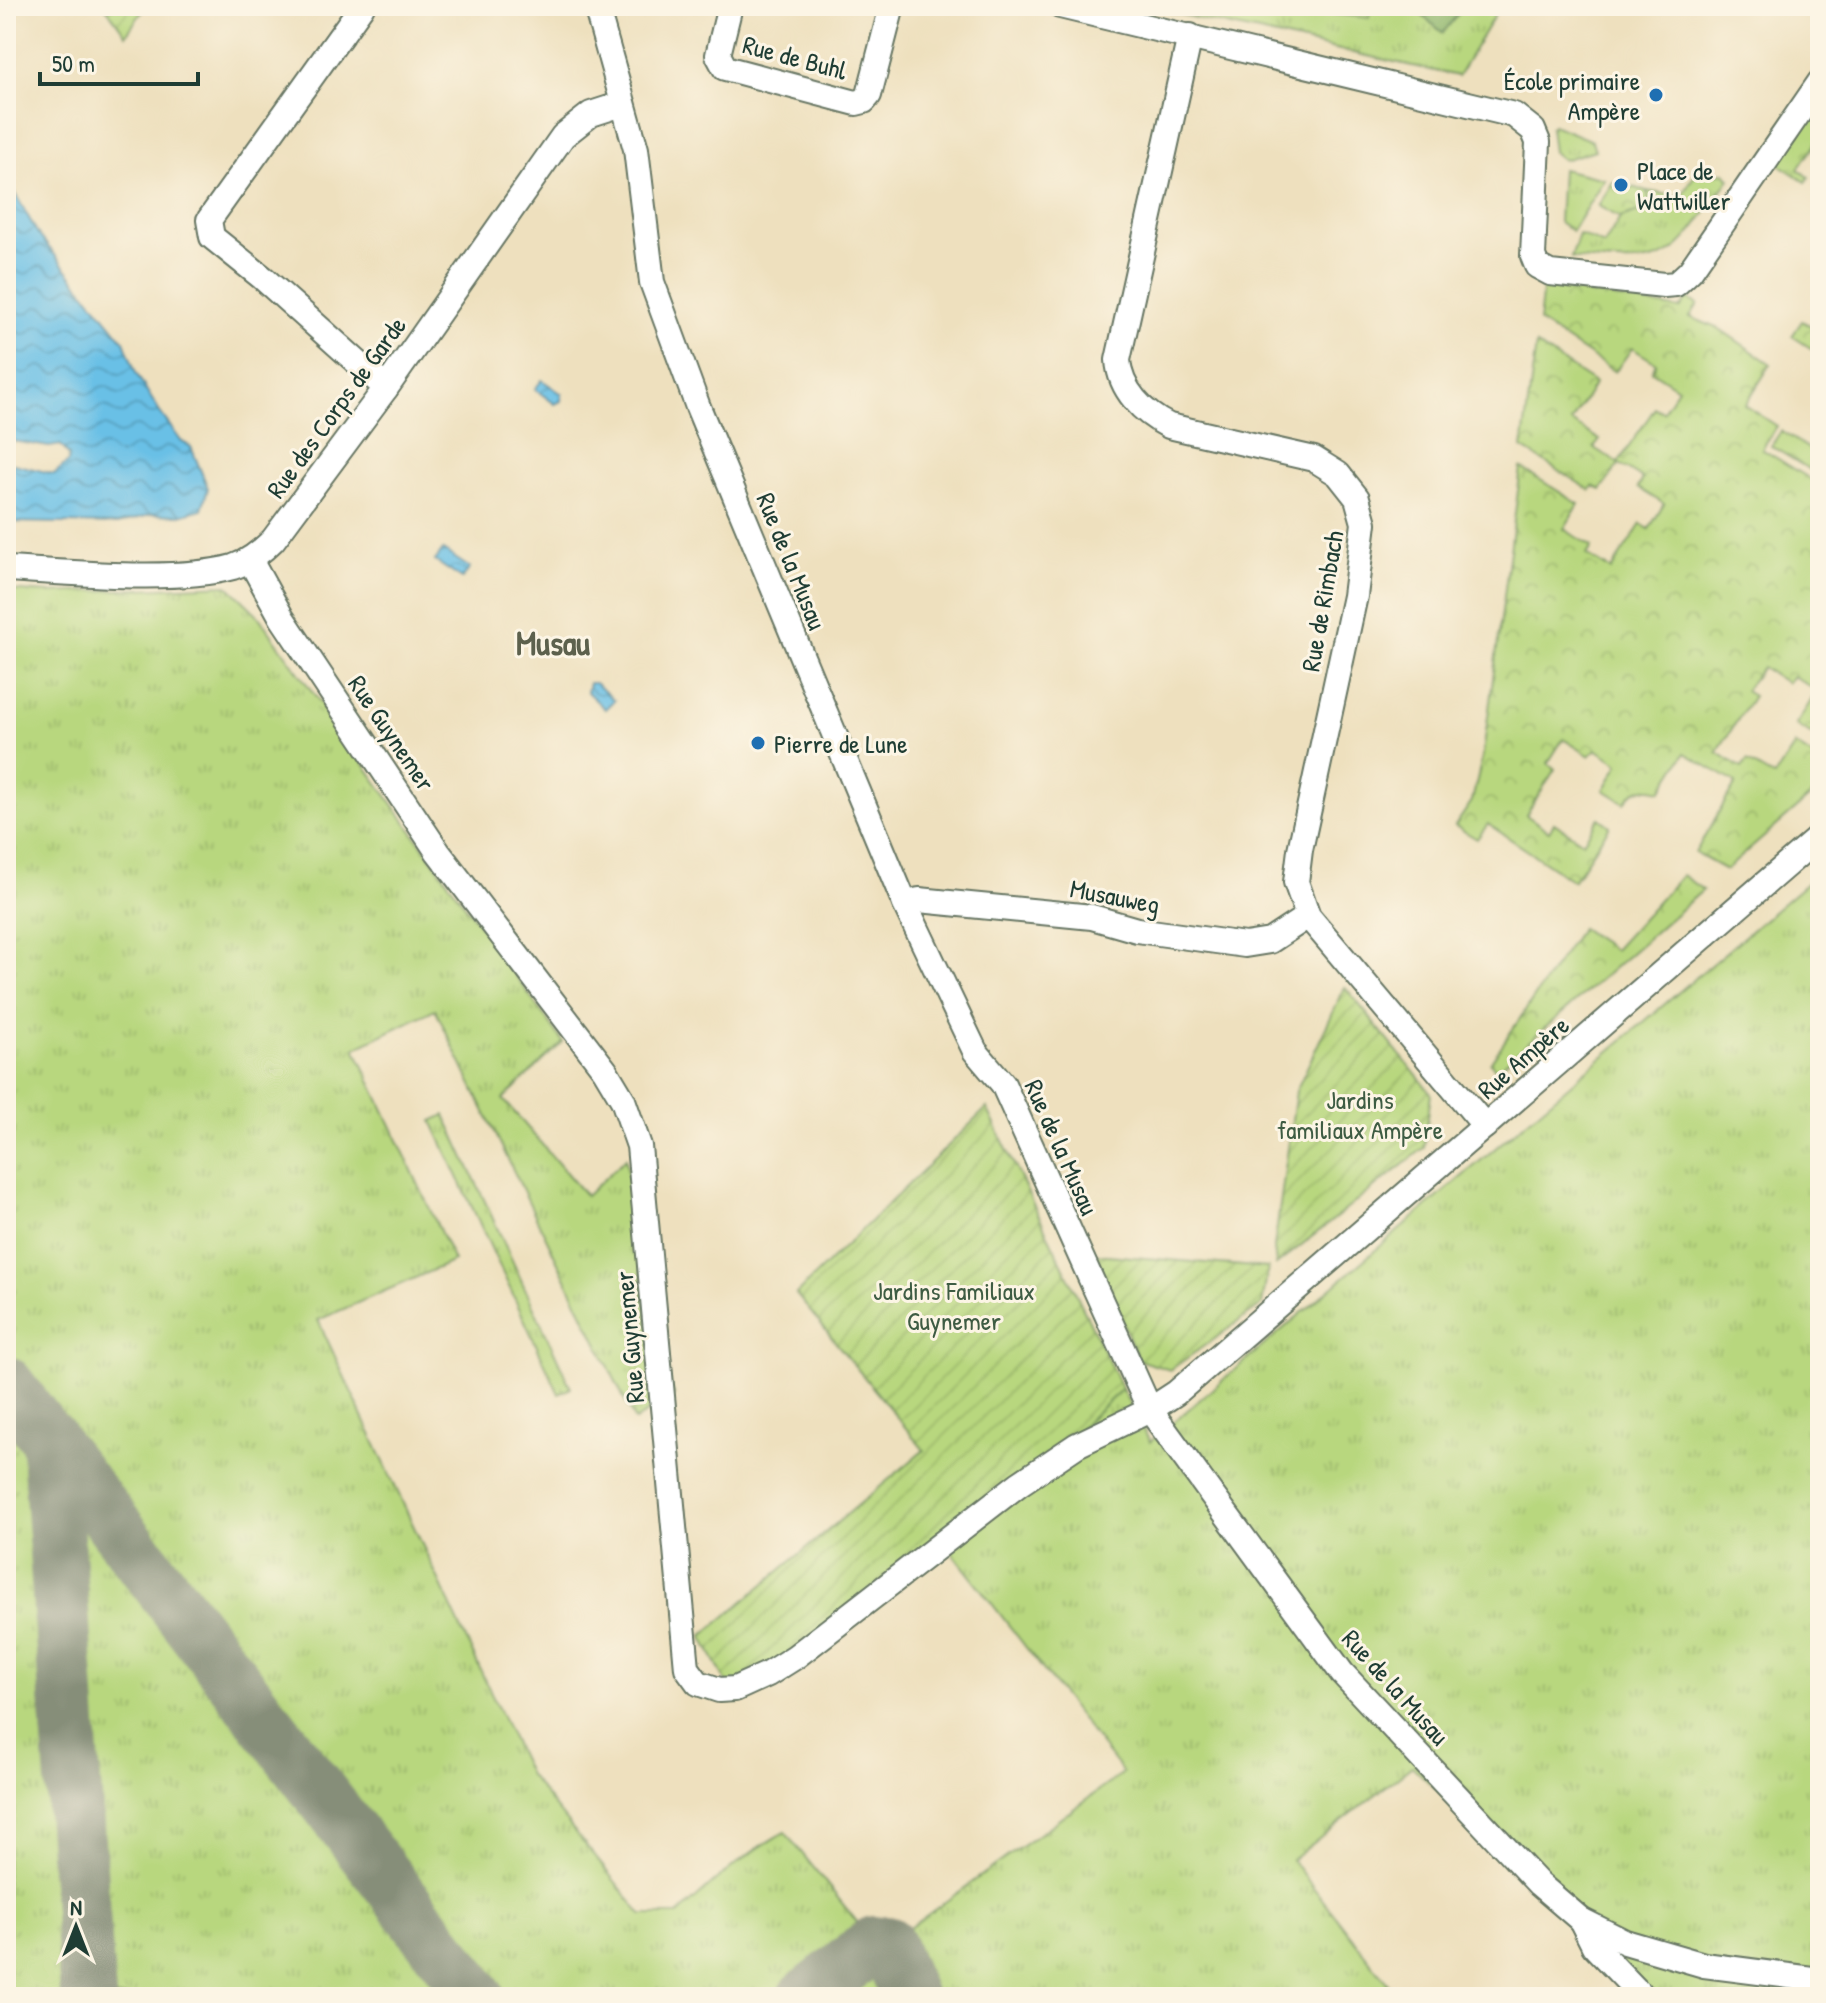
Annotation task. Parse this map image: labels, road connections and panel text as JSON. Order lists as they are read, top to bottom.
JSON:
{
  "streets": {
    "street": [
      "Rue de Buhl",
      "Rue des Corps de Garde",
      "Rue de la Musau",
      "Rue de Rimbach",
      "Rue Guynemer",
      "Musauweg",
      "Rue Ampère"
    ]
  },
  "crossings": [
    ["Rue des Corps de Garde", "Rue de la Musau"],
    ["Rue des Corps de Garde", "Rue Guynemer"],
    ["Rue de la Musau", "Rue Guynemer"],
    ["Rue de la Musau", "Musauweg"],
    ["Rue de la Musau", "Rue Ampère"],
    ["Rue de Rimbach", "Musauweg"],
    ["Rue de Rimbach", "Rue Ampère"],
    ["Rue Guynemer", "Rue Ampère"]
  ],
  "districts": ["Musau"],
  "parks": ["Jardins familiaux Ampère", "Jardins Familiaux Guynemer"],
  "places": ["École primaire Ampère", "Place de Wattwiller", "Pierre de Lune"],
  "scale_bar": "50 m",
  "north": "top"
}
